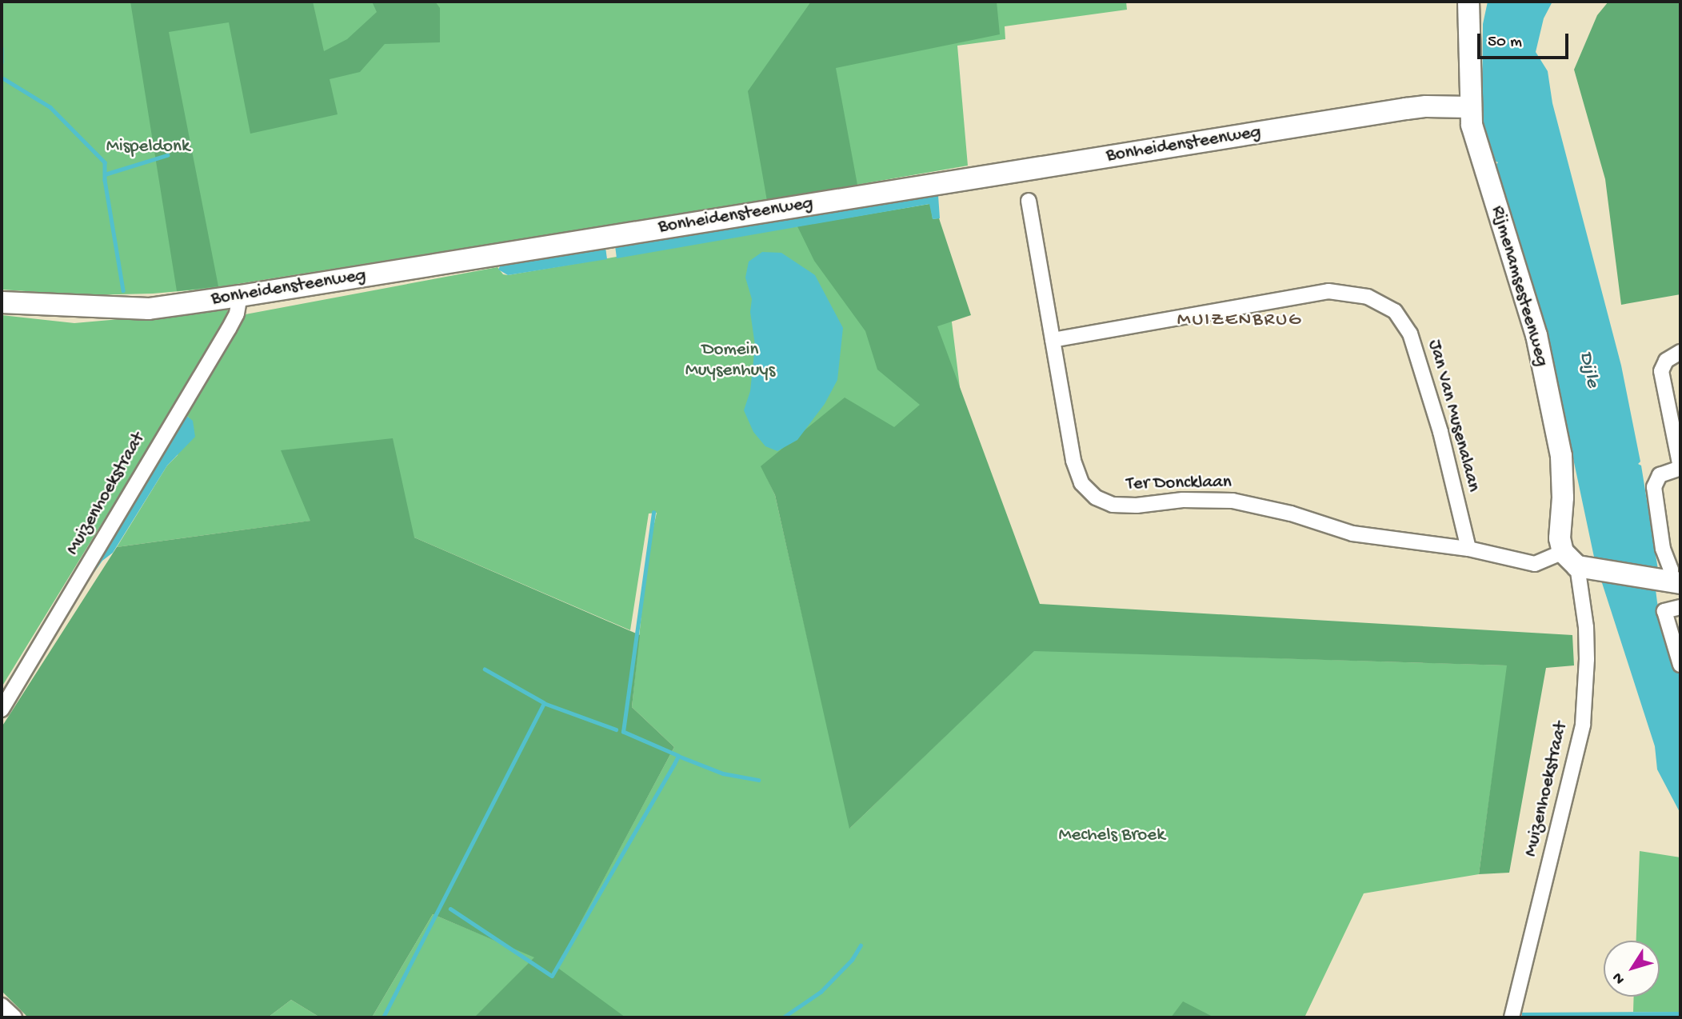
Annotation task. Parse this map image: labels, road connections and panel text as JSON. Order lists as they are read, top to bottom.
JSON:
{
  "streets": {
    "street": [
      "Bonheidensteenweg",
      "Rijmenamsesteenweg",
      "Jan Van Musenalaan",
      "Ter Doncklaan",
      "Muizenhoekstraat"
    ]
  },
  "crossings": [
    ["Bonheidensteenweg", "Rijmenamsesteenweg"],
    ["Bonheidensteenweg", "Muizenhoekstraat"],
    ["Rijmenamsesteenweg", "Ter Doncklaan"],
    ["Rijmenamsesteenweg", "Muizenhoekstraat"],
    ["Jan Van Musenalaan", "Ter Doncklaan"],
    ["Ter Doncklaan", "Muizenhoekstraat"]
  ],
  "districts": ["MUIZENBRUG"],
  "water": ["Dijle"],
  "parks": ["Mispeldonk", "Domein Muysenhuys", "Mechels Broek"],
  "scale_bar": "50 m",
  "north": "bottom left"
}
